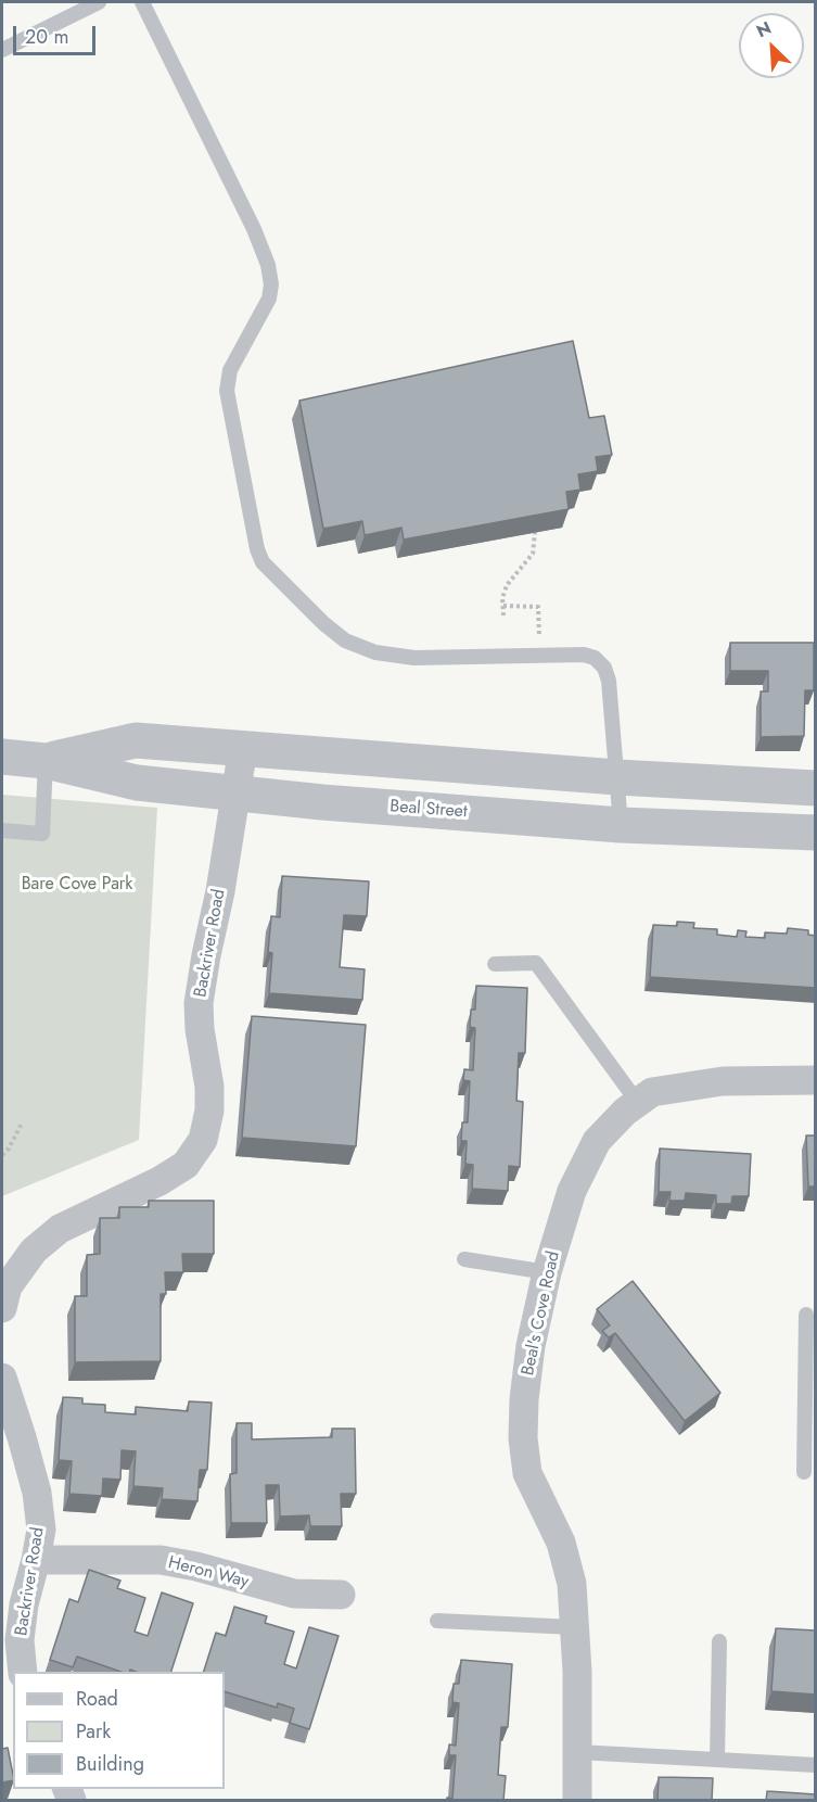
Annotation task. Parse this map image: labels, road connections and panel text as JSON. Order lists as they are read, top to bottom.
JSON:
{
  "streets": {
    "street": [
      "Beal Street",
      "Backriver Road",
      "Beal's Cove Road",
      "Heron Way"
    ]
  },
  "crossings": [
    ["Beal Street", "Backriver Road"],
    ["Backriver Road", "Heron Way"]
  ],
  "parks": ["Bare Cove Park"],
  "legend": ["Road", "Park", "Building"],
  "scale_bar": "20 m",
  "north": "top left"
}
